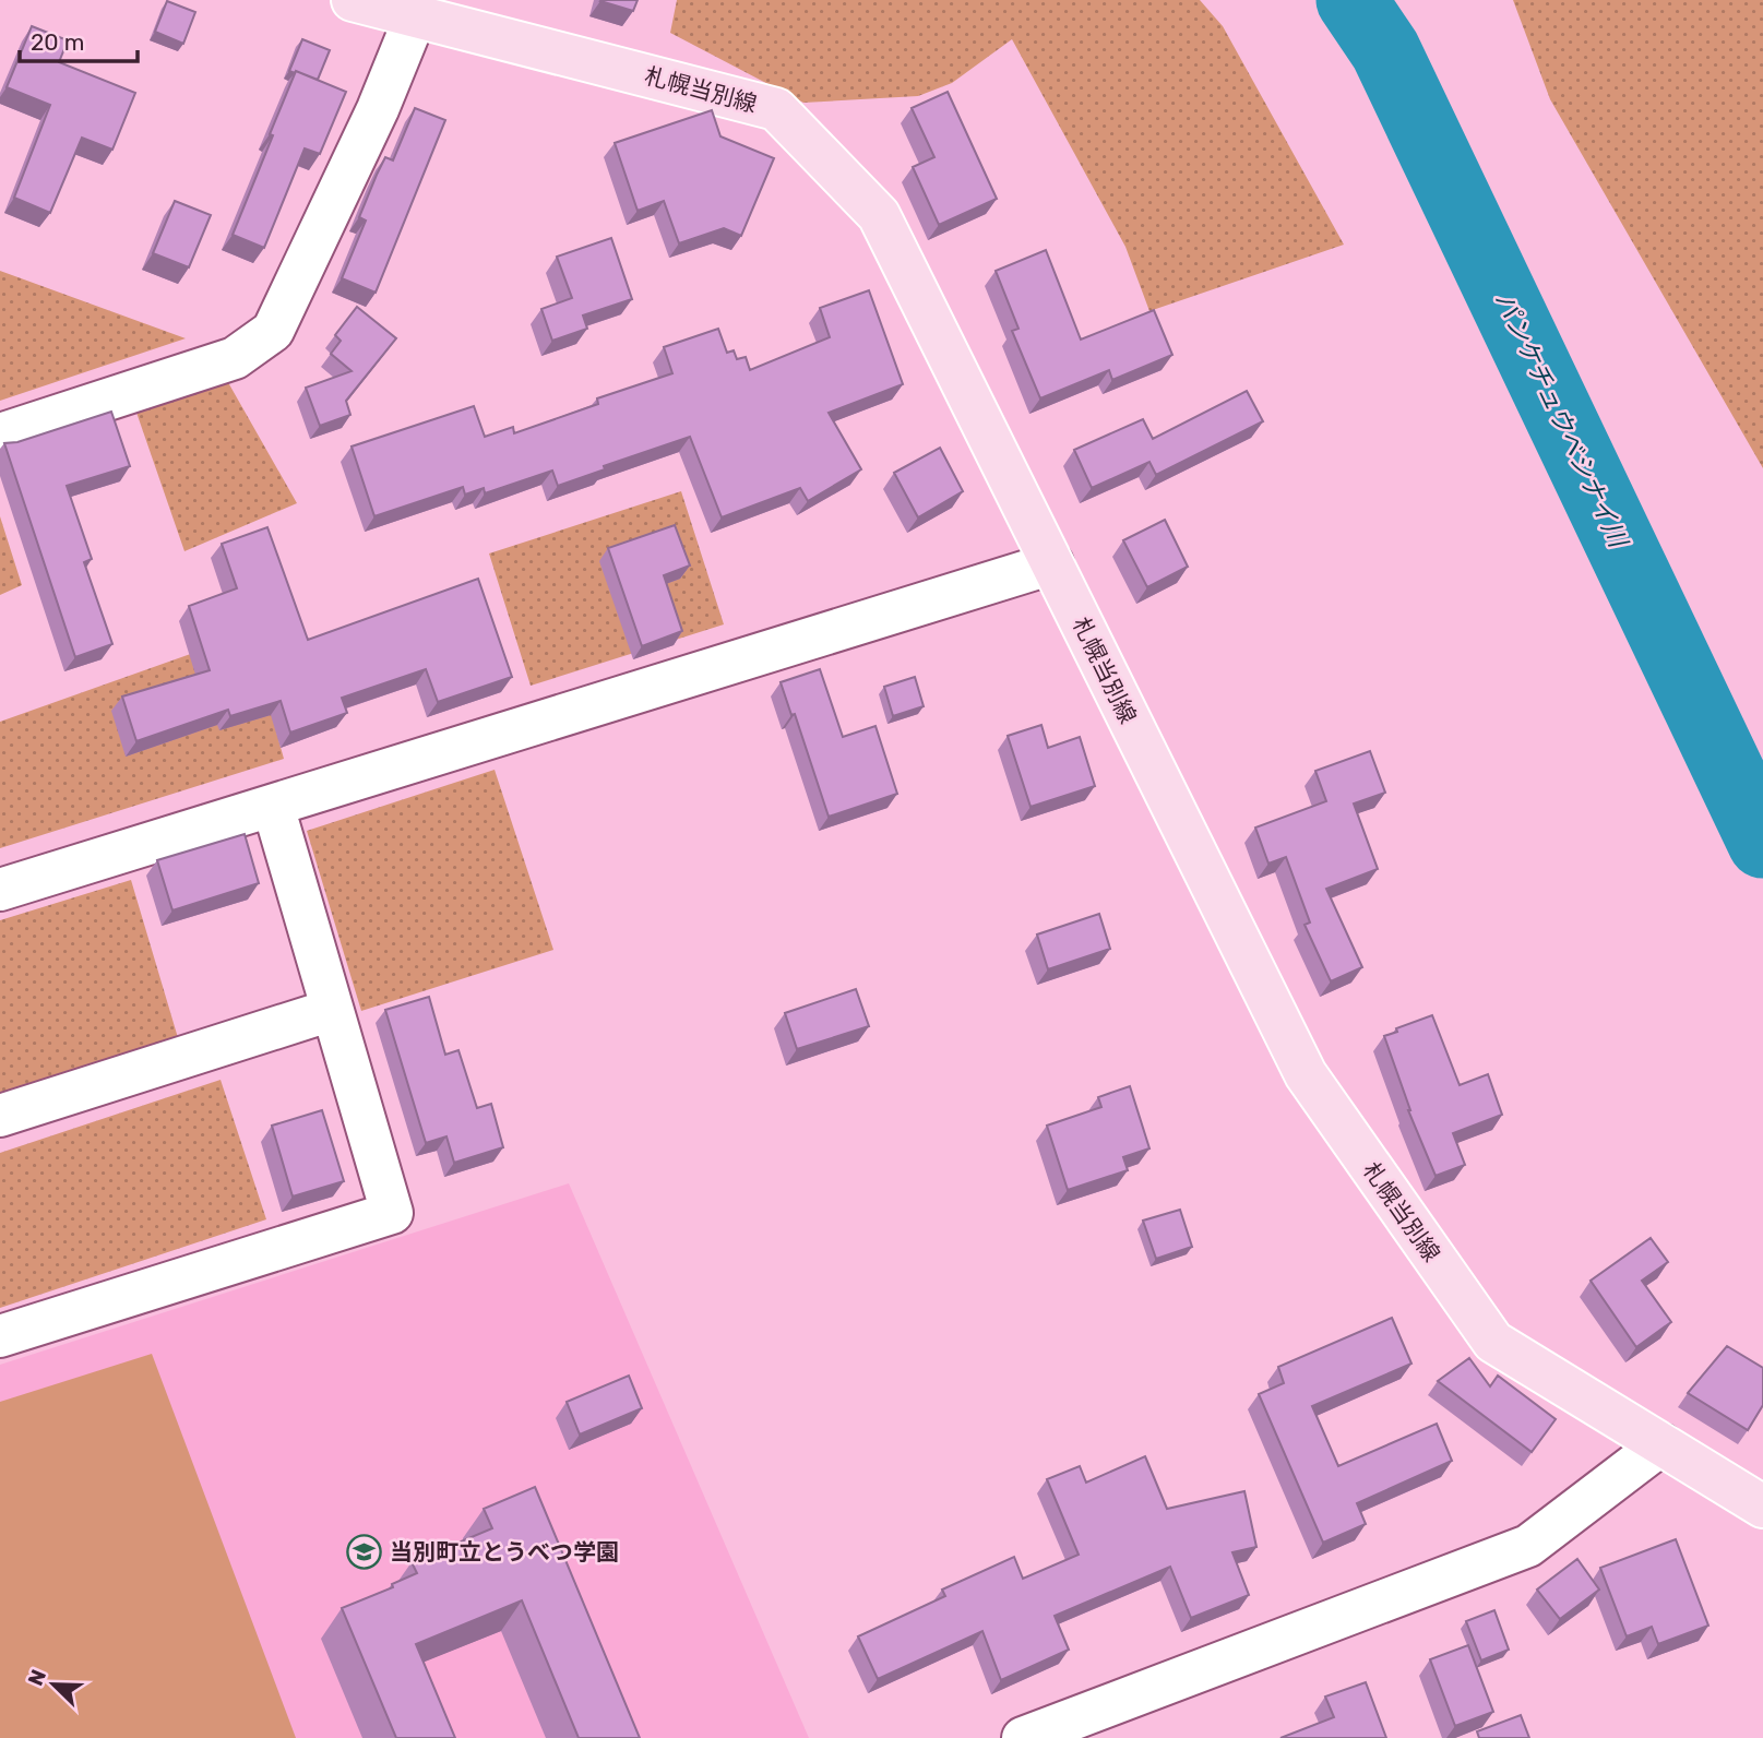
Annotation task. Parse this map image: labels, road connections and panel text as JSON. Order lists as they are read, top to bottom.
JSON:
{
  "streets": {
    "main road": ["札幌当別線"]
  },
  "water": ["パンケチュウベシナイ川"],
  "places": {
    "school or university": ["当別町立とうべつ学園"]
  },
  "scale_bar": "20 m",
  "north": "top left"
}
